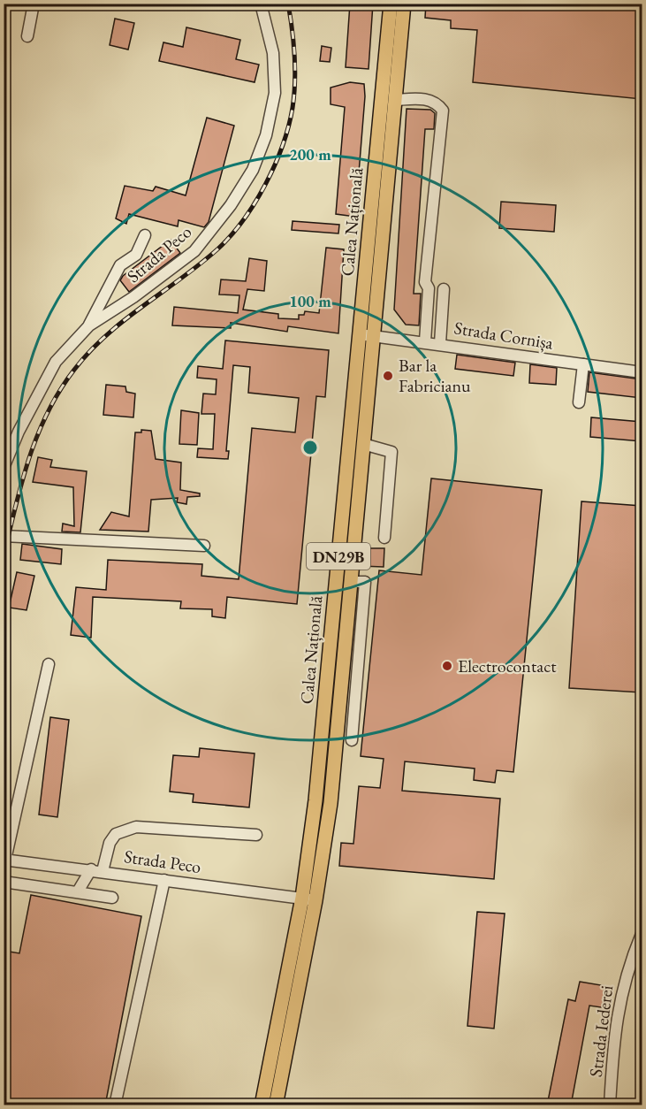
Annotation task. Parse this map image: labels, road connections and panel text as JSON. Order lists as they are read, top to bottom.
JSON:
{
  "streets": {
    "main road": ["Calea Națională", "DN29B"],
    "street": ["Strada Peco", "Strada Cornișa", "Strada Iederei"]
  },
  "crossings": [
    ["Calea Națională", "Strada Peco"],
    ["Calea Națională", "Strada Cornișa"]
  ],
  "places": ["Bar la Fabricianu", "Electrocontact"],
  "rings": ["200 m", "100 m"]
}
